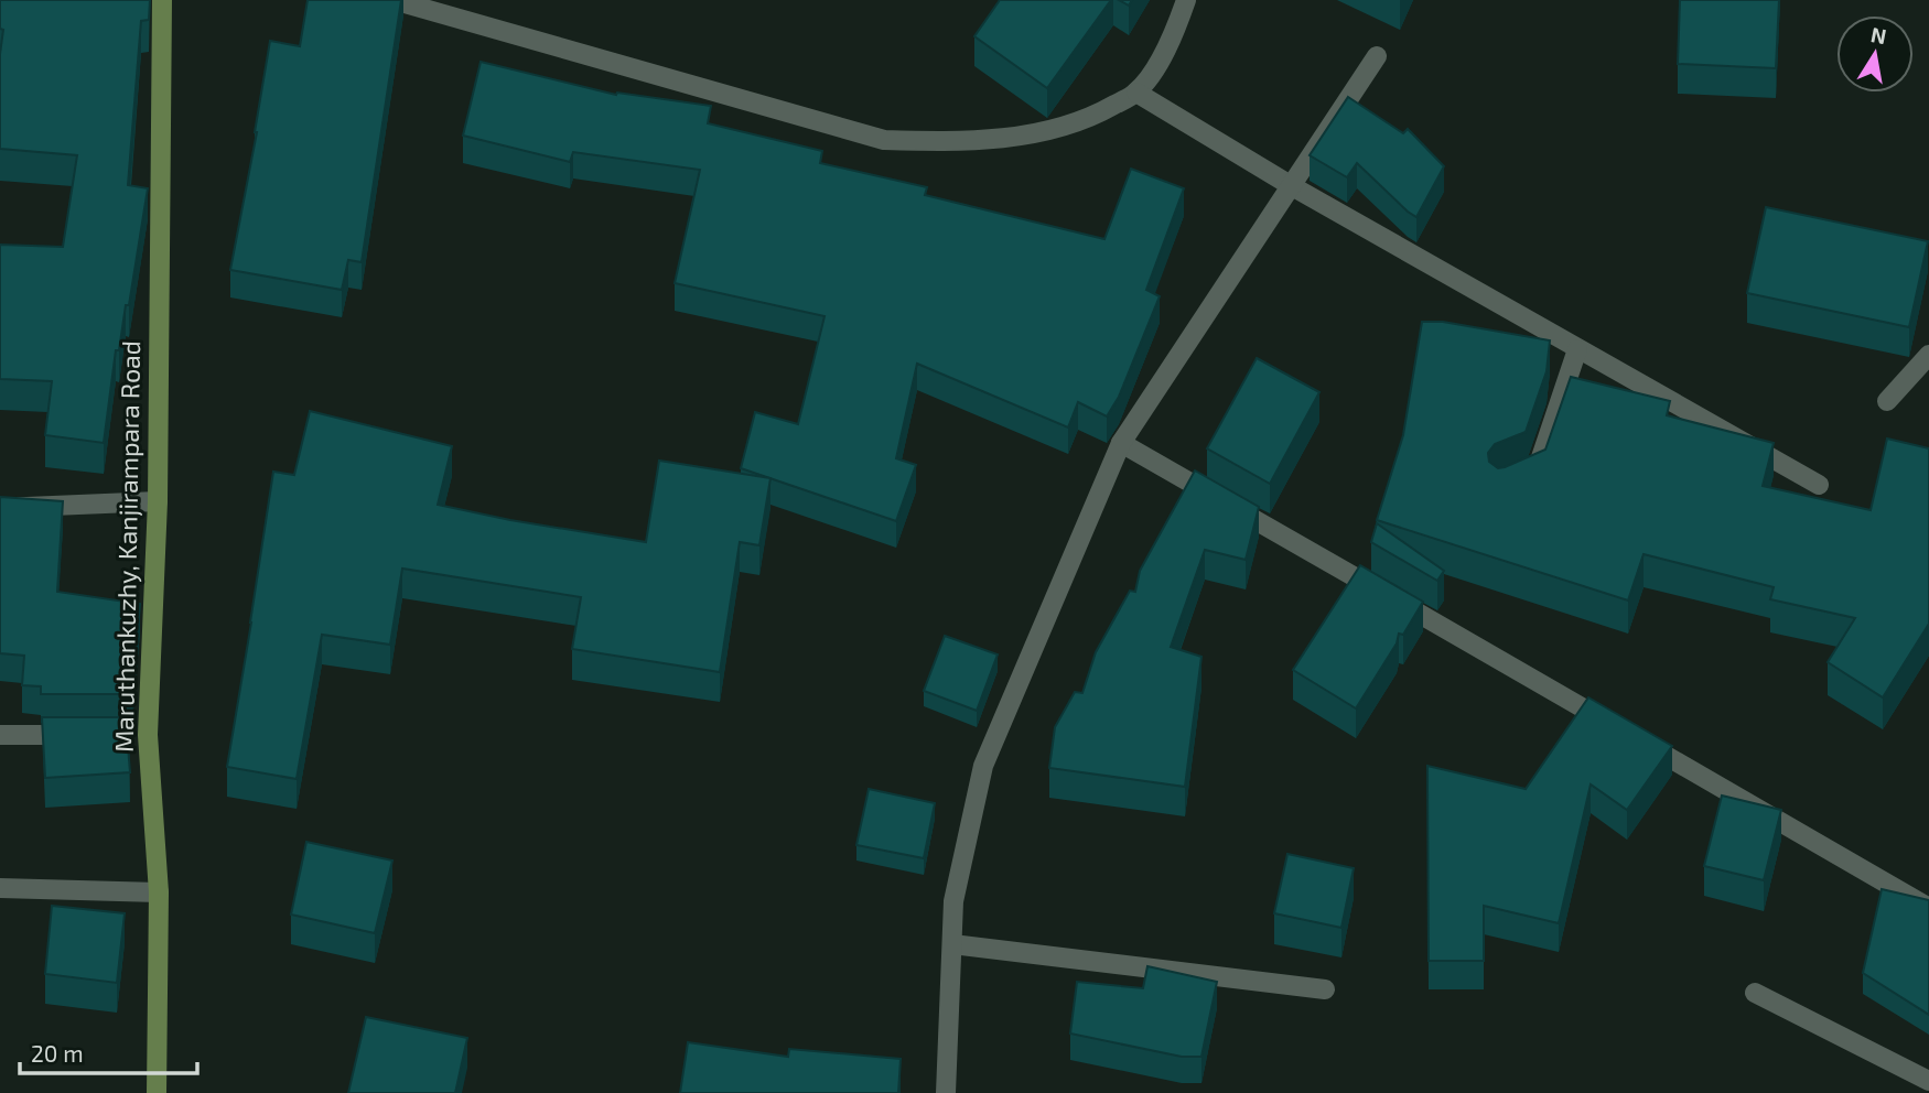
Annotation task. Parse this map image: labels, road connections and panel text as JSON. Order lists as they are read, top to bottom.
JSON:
{
  "streets": {
    "main road": ["Maruthankuzhy, Kanjirampara Road"]
  },
  "scale_bar": "20 m",
  "north": "top"
}
